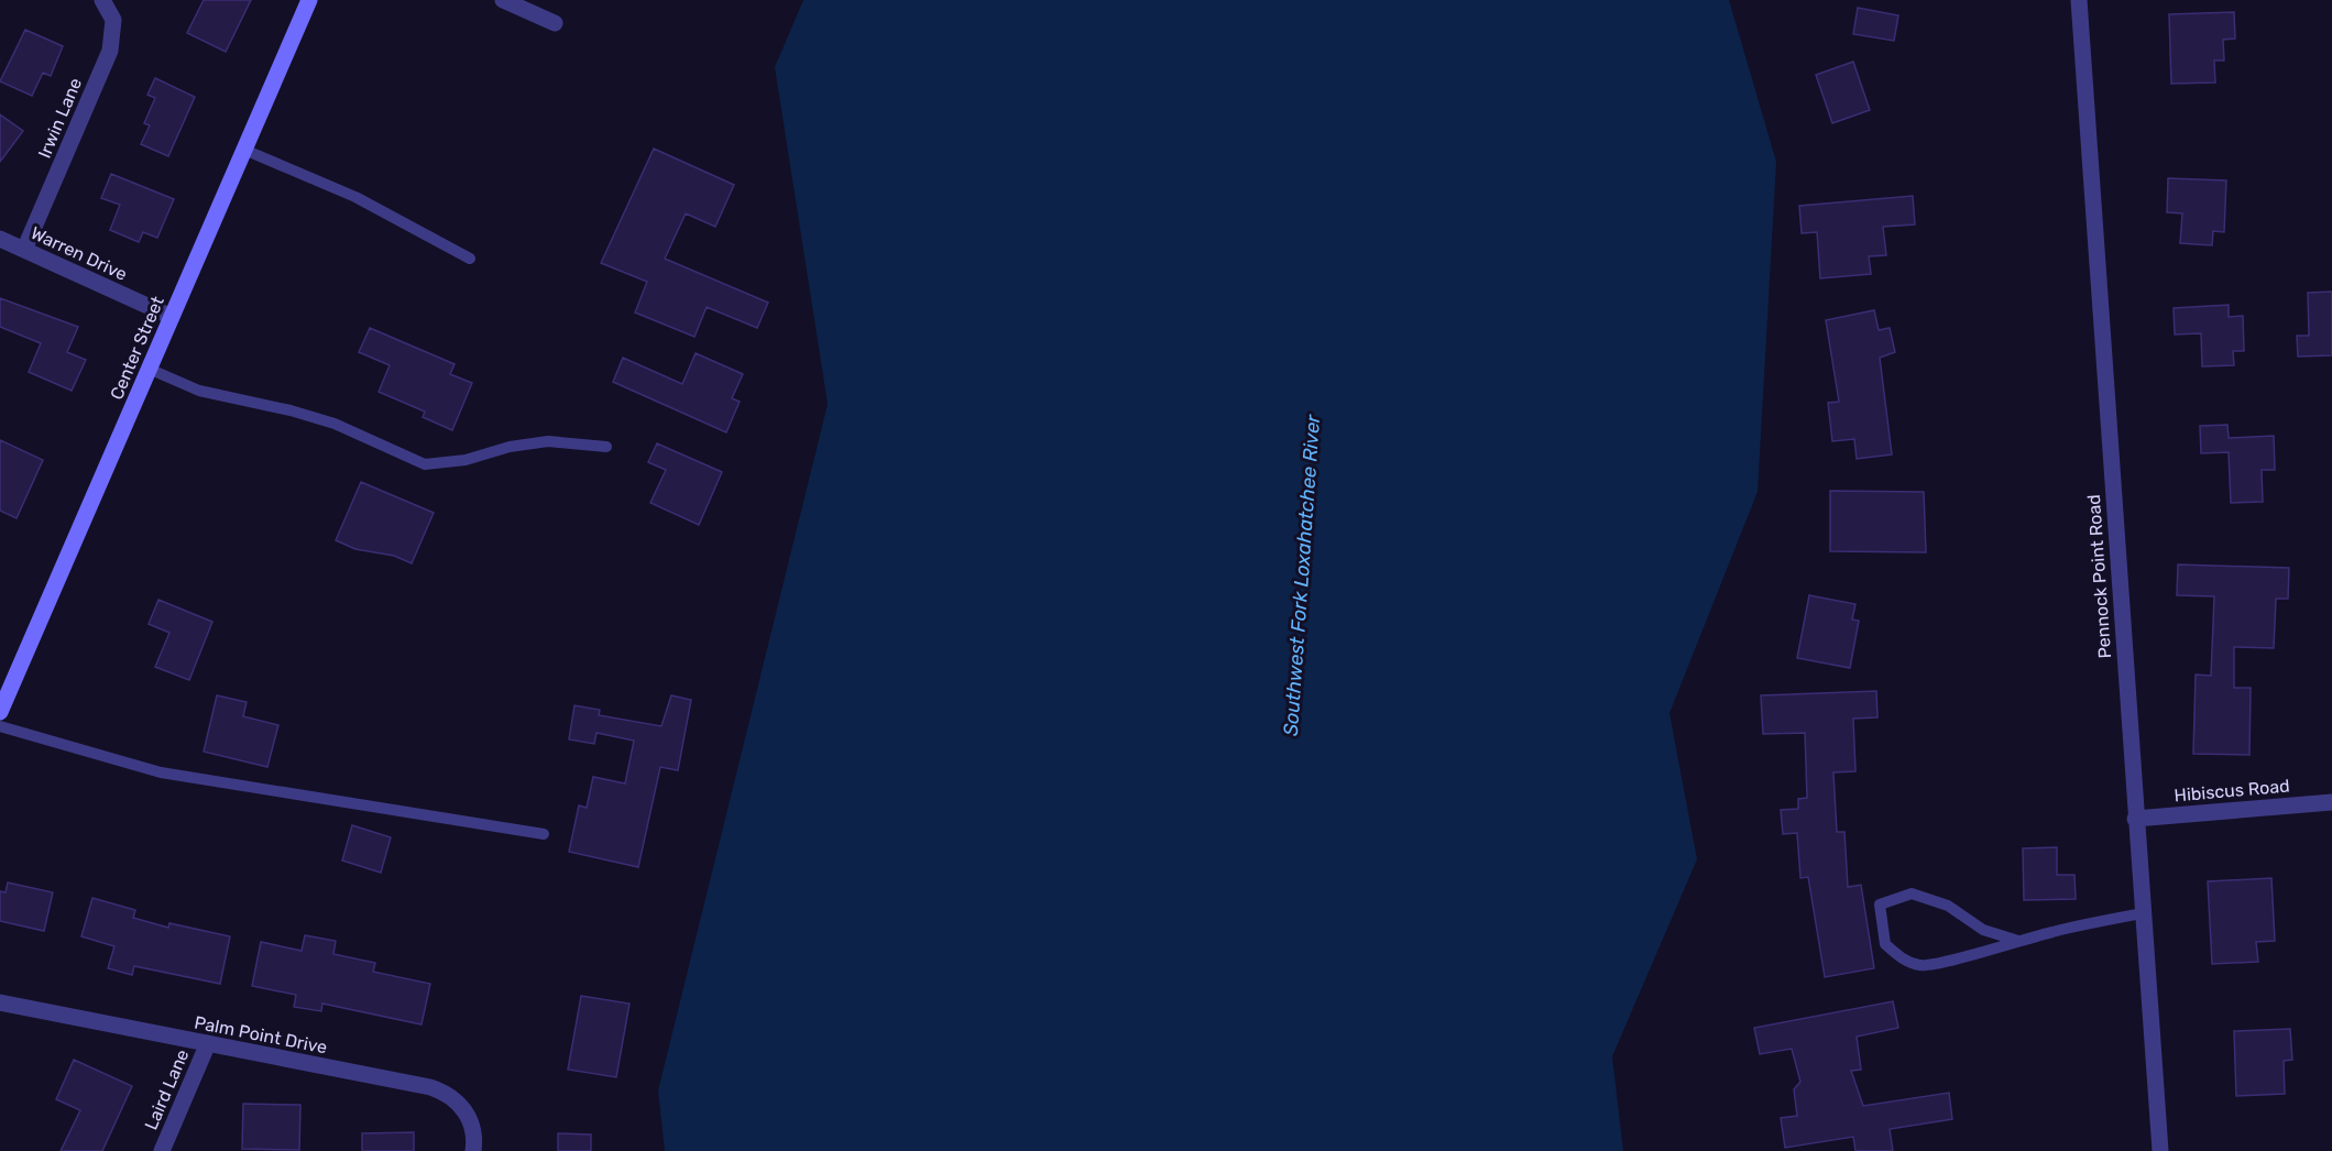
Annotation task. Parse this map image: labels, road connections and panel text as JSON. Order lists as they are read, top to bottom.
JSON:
{
  "streets": {
    "street": [
      "Irwin Lane",
      "Warren Drive",
      "Center Street",
      "Pennock Point Road",
      "Hibiscus Road",
      "Palm Point Drive",
      "Laird Lane"
    ]
  },
  "crossings": [
    ["Irwin Lane", "Warren Drive"],
    ["Warren Drive", "Center Street"],
    ["Pennock Point Road", "Hibiscus Road"],
    ["Palm Point Drive", "Laird Lane"]
  ],
  "water": ["Southwest Fork Loxahatchee River"]
}
